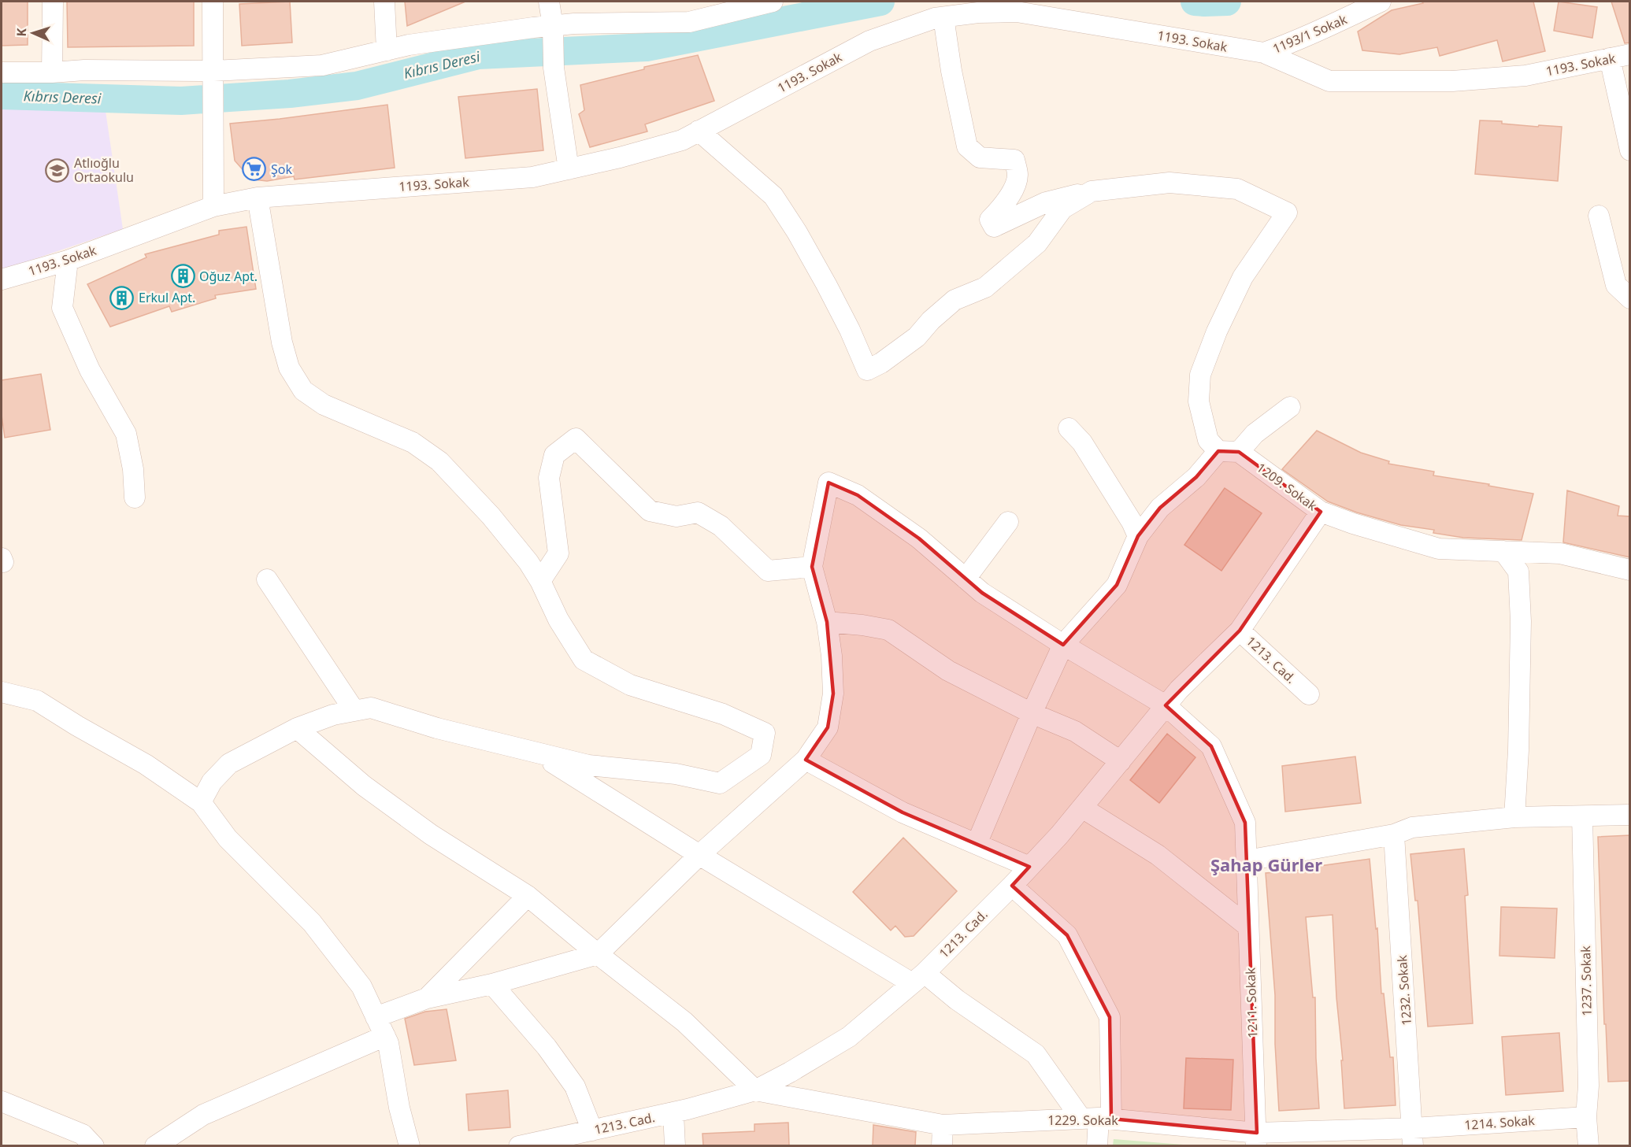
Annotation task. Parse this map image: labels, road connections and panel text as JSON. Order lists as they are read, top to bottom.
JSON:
{
  "streets": {
    "street": [
      "1193/1 Sokak",
      "1193. Sokak",
      "1209. Sokak",
      "1213. Cad.",
      "1237. Sokak",
      "1232. Sokak",
      "1211. Sokak",
      "1229. Sokak",
      "1214. Sokak"
    ]
  },
  "crossings": [
    ["1193/1 Sokak", "1193. Sokak"],
    ["1213. Cad.", "1211. Sokak"],
    ["1213. Cad.", "1229. Sokak"],
    ["1237. Sokak", "1214. Sokak"],
    ["1232. Sokak", "1229. Sokak"],
    ["1232. Sokak", "1214. Sokak"],
    ["1211. Sokak", "1229. Sokak"],
    ["1229. Sokak", "1214. Sokak"]
  ],
  "districts": ["Şahap Gürler"],
  "water": ["Kıbrıs Deresi"],
  "places": {
    "supermarket": ["Şok"],
    "school or university": ["Atlıoğlu Ortaokulu"],
    "building": ["Oğuz Apt.", "Erkul Apt."]
  },
  "north": "left"
}
